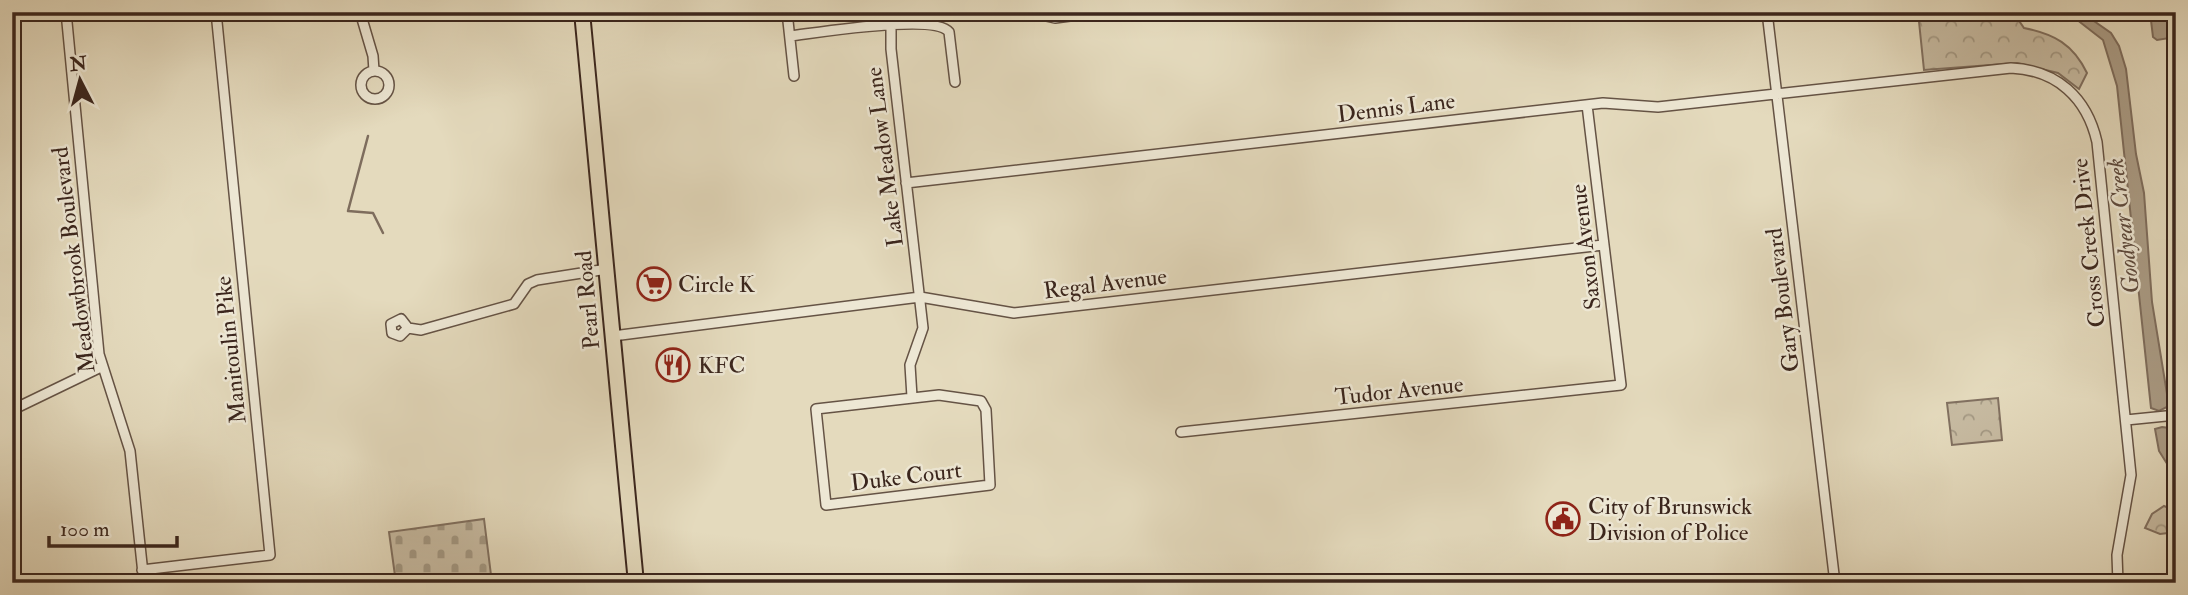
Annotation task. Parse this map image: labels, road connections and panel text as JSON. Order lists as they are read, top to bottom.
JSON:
{
  "streets": {
    "main road": ["Pearl Road"],
    "street": [
      "Dennis Lane",
      "Lake Meadow Lane",
      "Cross Creek Drive",
      "Saxon Avenue",
      "Meadowbrook Boulevard",
      "Regal Avenue",
      "Gary Boulevard",
      "Manitoulin Pike",
      "Tudor Avenue",
      "Duke Court"
    ]
  },
  "crossings": [
    ["Dennis Lane", "Lake Meadow Lane"],
    ["Dennis Lane", "Cross Creek Drive"],
    ["Dennis Lane", "Saxon Avenue"],
    ["Dennis Lane", "Gary Boulevard"],
    ["Lake Meadow Lane", "Regal Avenue"],
    ["Lake Meadow Lane", "Duke Court"],
    ["Saxon Avenue", "Regal Avenue"],
    ["Saxon Avenue", "Tudor Avenue"],
    ["Meadowbrook Boulevard", "Manitoulin Pike"],
    ["Regal Avenue", "Pearl Road"]
  ],
  "water": ["Goodyear Creek"],
  "places": {
    "supermarket": ["Circle K"],
    "restaurant": ["KFC"],
    "public building": ["City of Brunswick Division of Police"]
  },
  "scale_bar": "100 m",
  "north": "top"
}
